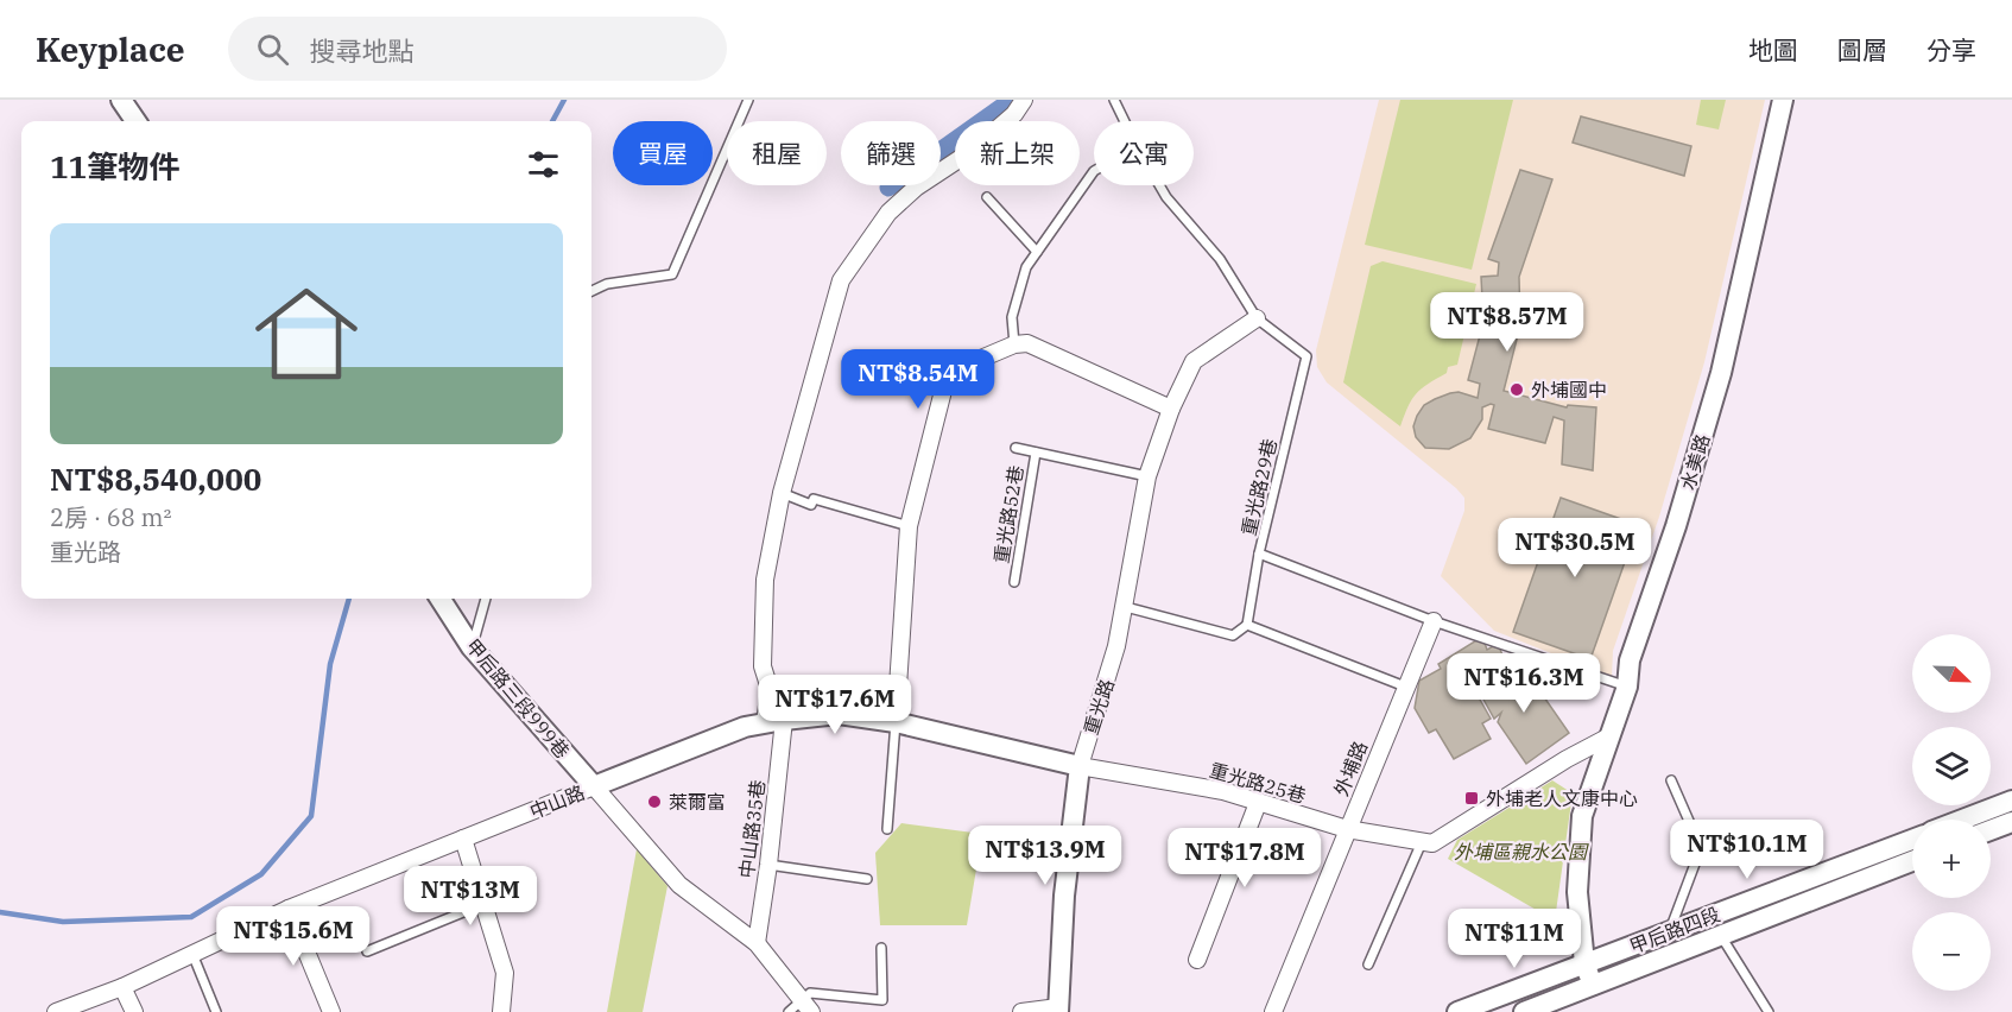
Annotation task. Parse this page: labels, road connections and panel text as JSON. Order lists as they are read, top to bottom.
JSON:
{
  "streets": {
    "street": [
      "水美路",
      "甲后路三段999巷",
      "重光路",
      "外埔路",
      "重光路25巷",
      "中山路",
      "中山路35巷",
      "甲后路四段"
    ],
    "lane": ["重光路29巷", "重光路52巷"]
  },
  "crossings": [
    ["水美路", "甲后路四段"],
    ["重光路29巷", "重光路"],
    ["重光路52巷", "重光路"],
    ["甲后路三段999巷", "中山路"],
    ["甲后路三段999巷", "中山路35巷"],
    ["重光路", "重光路25巷"],
    ["重光路", "中山路"],
    ["外埔路", "重光路25巷"],
    ["重光路25巷", "中山路"],
    ["中山路", "中山路35巷"]
  ],
  "parks": ["外埔區親水公園"],
  "places": {
    "other": ["外埔國中", "萊爾富"],
    "transit": ["外埔老人文康中心"]
  },
  "north": "bottom right",
  "page": {
    "header": "Keyplace",
    "search": "搜尋地點",
    "nav": ["地圖", "圖層", "分享"],
    "chip": [
      "買屋",
      "租屋",
      "篩選",
      "新上架",
      "公寓"
    ],
    "heading": "11筆物件",
    "list": [
      {
        "name": "NT$8,540,000",
        "note": "2房 · 68 m² · 重光路"
      }
    ],
    "price": [
      "NT$8.57M",
      "NT$8.54M",
      "NT$30.5M",
      "NT$16.3M",
      "NT$17.6M",
      "NT$10.1M",
      "NT$13.9M",
      "NT$17.8M",
      "NT$13M",
      "NT$15.6M",
      "NT$11M"
    ],
    "map_buttons": ["+", "−"]
  }
}
